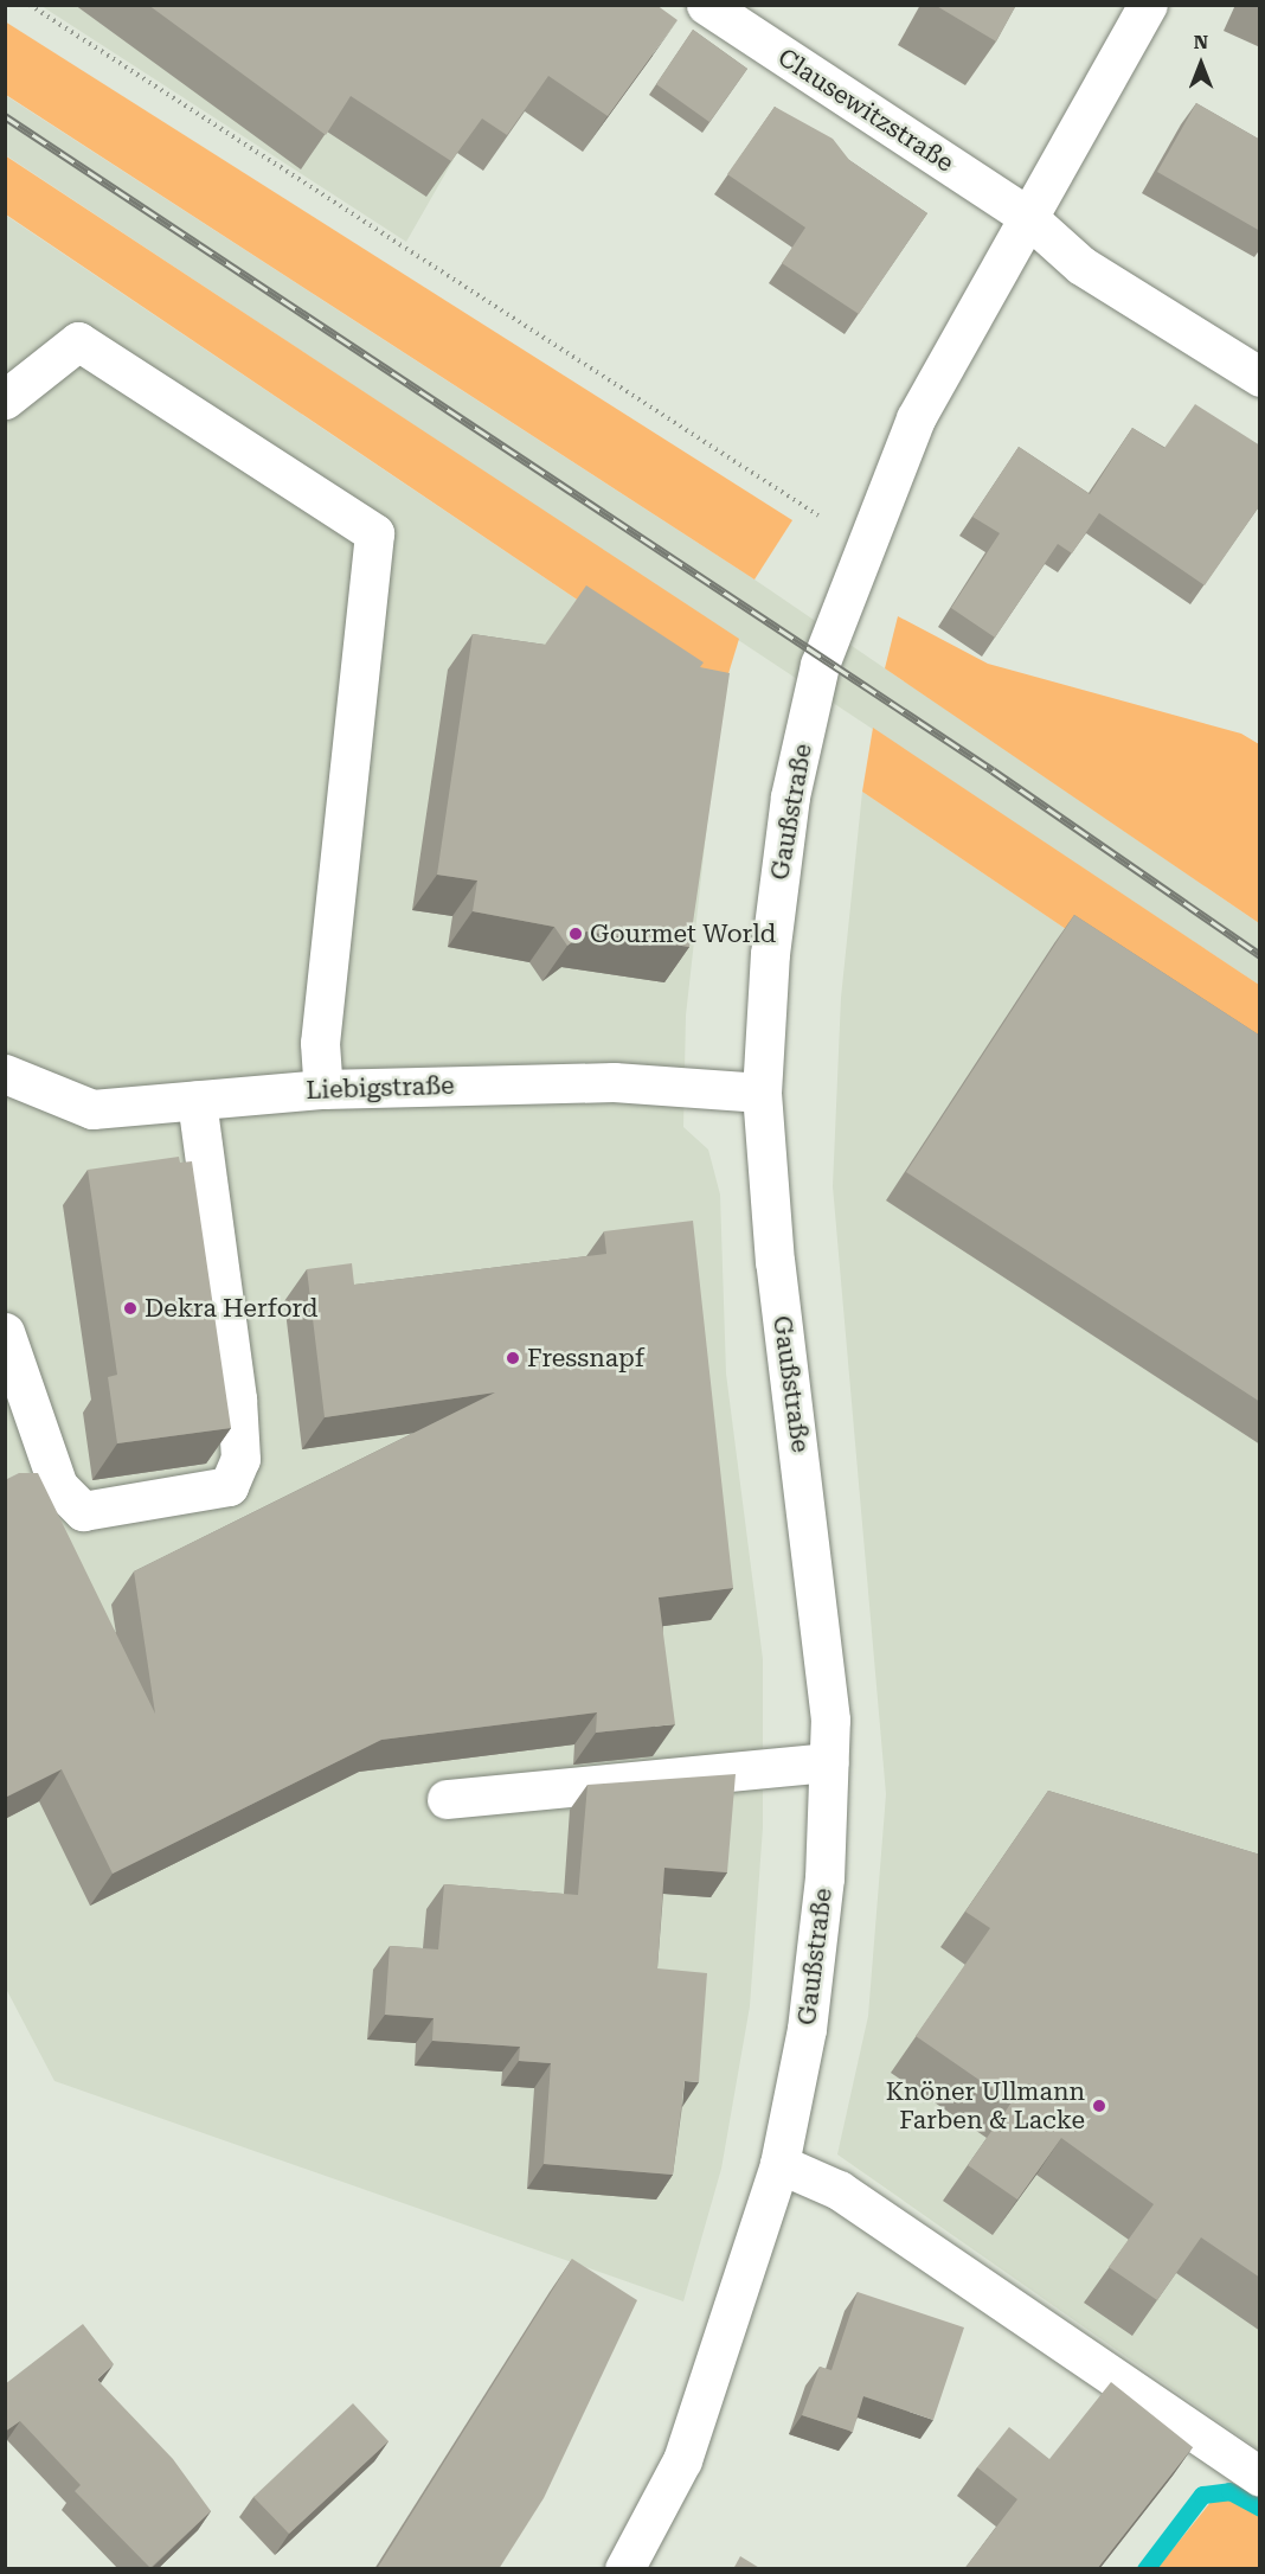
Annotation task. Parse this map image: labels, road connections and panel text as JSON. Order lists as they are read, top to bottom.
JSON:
{
  "streets": {
    "street": ["Clausewitzstraße", "Gaußstraße", "Liebigstraße"]
  },
  "crossings": [
    ["Clausewitzstraße", "Gaußstraße"],
    ["Gaußstraße", "Liebigstraße"]
  ],
  "places": [
    "Gourmet World",
    "Dekra Herford",
    "Fressnapf",
    "Knöner Ullmann Farben & Lacke"
  ],
  "north": "top"
}
